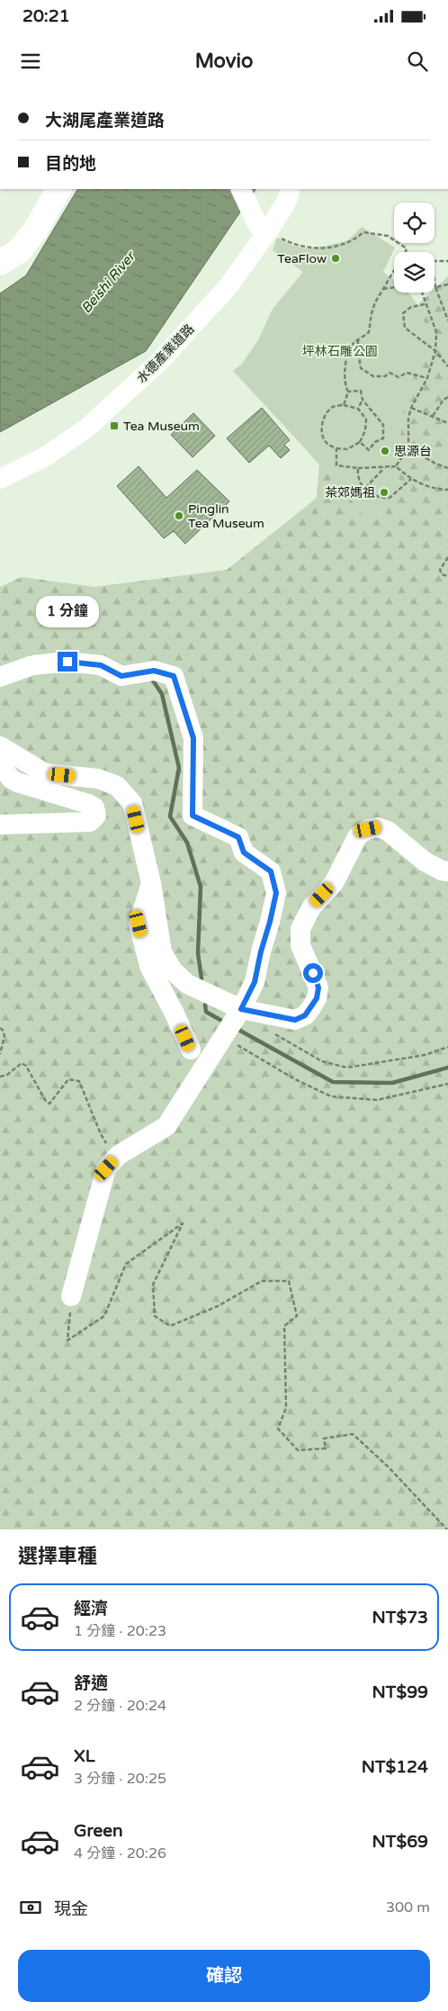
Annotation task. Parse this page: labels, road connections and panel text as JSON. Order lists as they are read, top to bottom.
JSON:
{
  "streets": {
    "street": ["水德產業道路"]
  },
  "water": ["Beishi River"],
  "parks": ["坪林石雕公園"],
  "places": {
    "other": [
      "TeaFlow",
      "思源台",
      "茶郊媽祖",
      "Pinglin Tea Museum"
    ],
    "transit": ["Tea Museum"]
  },
  "page": {
    "status": "20:21",
    "header": "Movio",
    "banner": ["大湖尾產業道路", "目的地"],
    "bubble": "1 分鐘",
    "heading": "選擇車種",
    "list": [
      {
        "name": "經濟",
        "note": "1 分鐘 · 20:23",
        "value": "NT$73"
      },
      {
        "name": "舒適",
        "note": "2 分鐘 · 20:24",
        "value": "NT$99"
      },
      {
        "name": "XL",
        "note": "3 分鐘 · 20:25",
        "value": "NT$124"
      },
      {
        "name": "Green",
        "note": "4 分鐘 · 20:26",
        "value": "NT$69"
      }
    ],
    "pay": ["現金", "300 m"],
    "buttons": "確認"
  }
}
